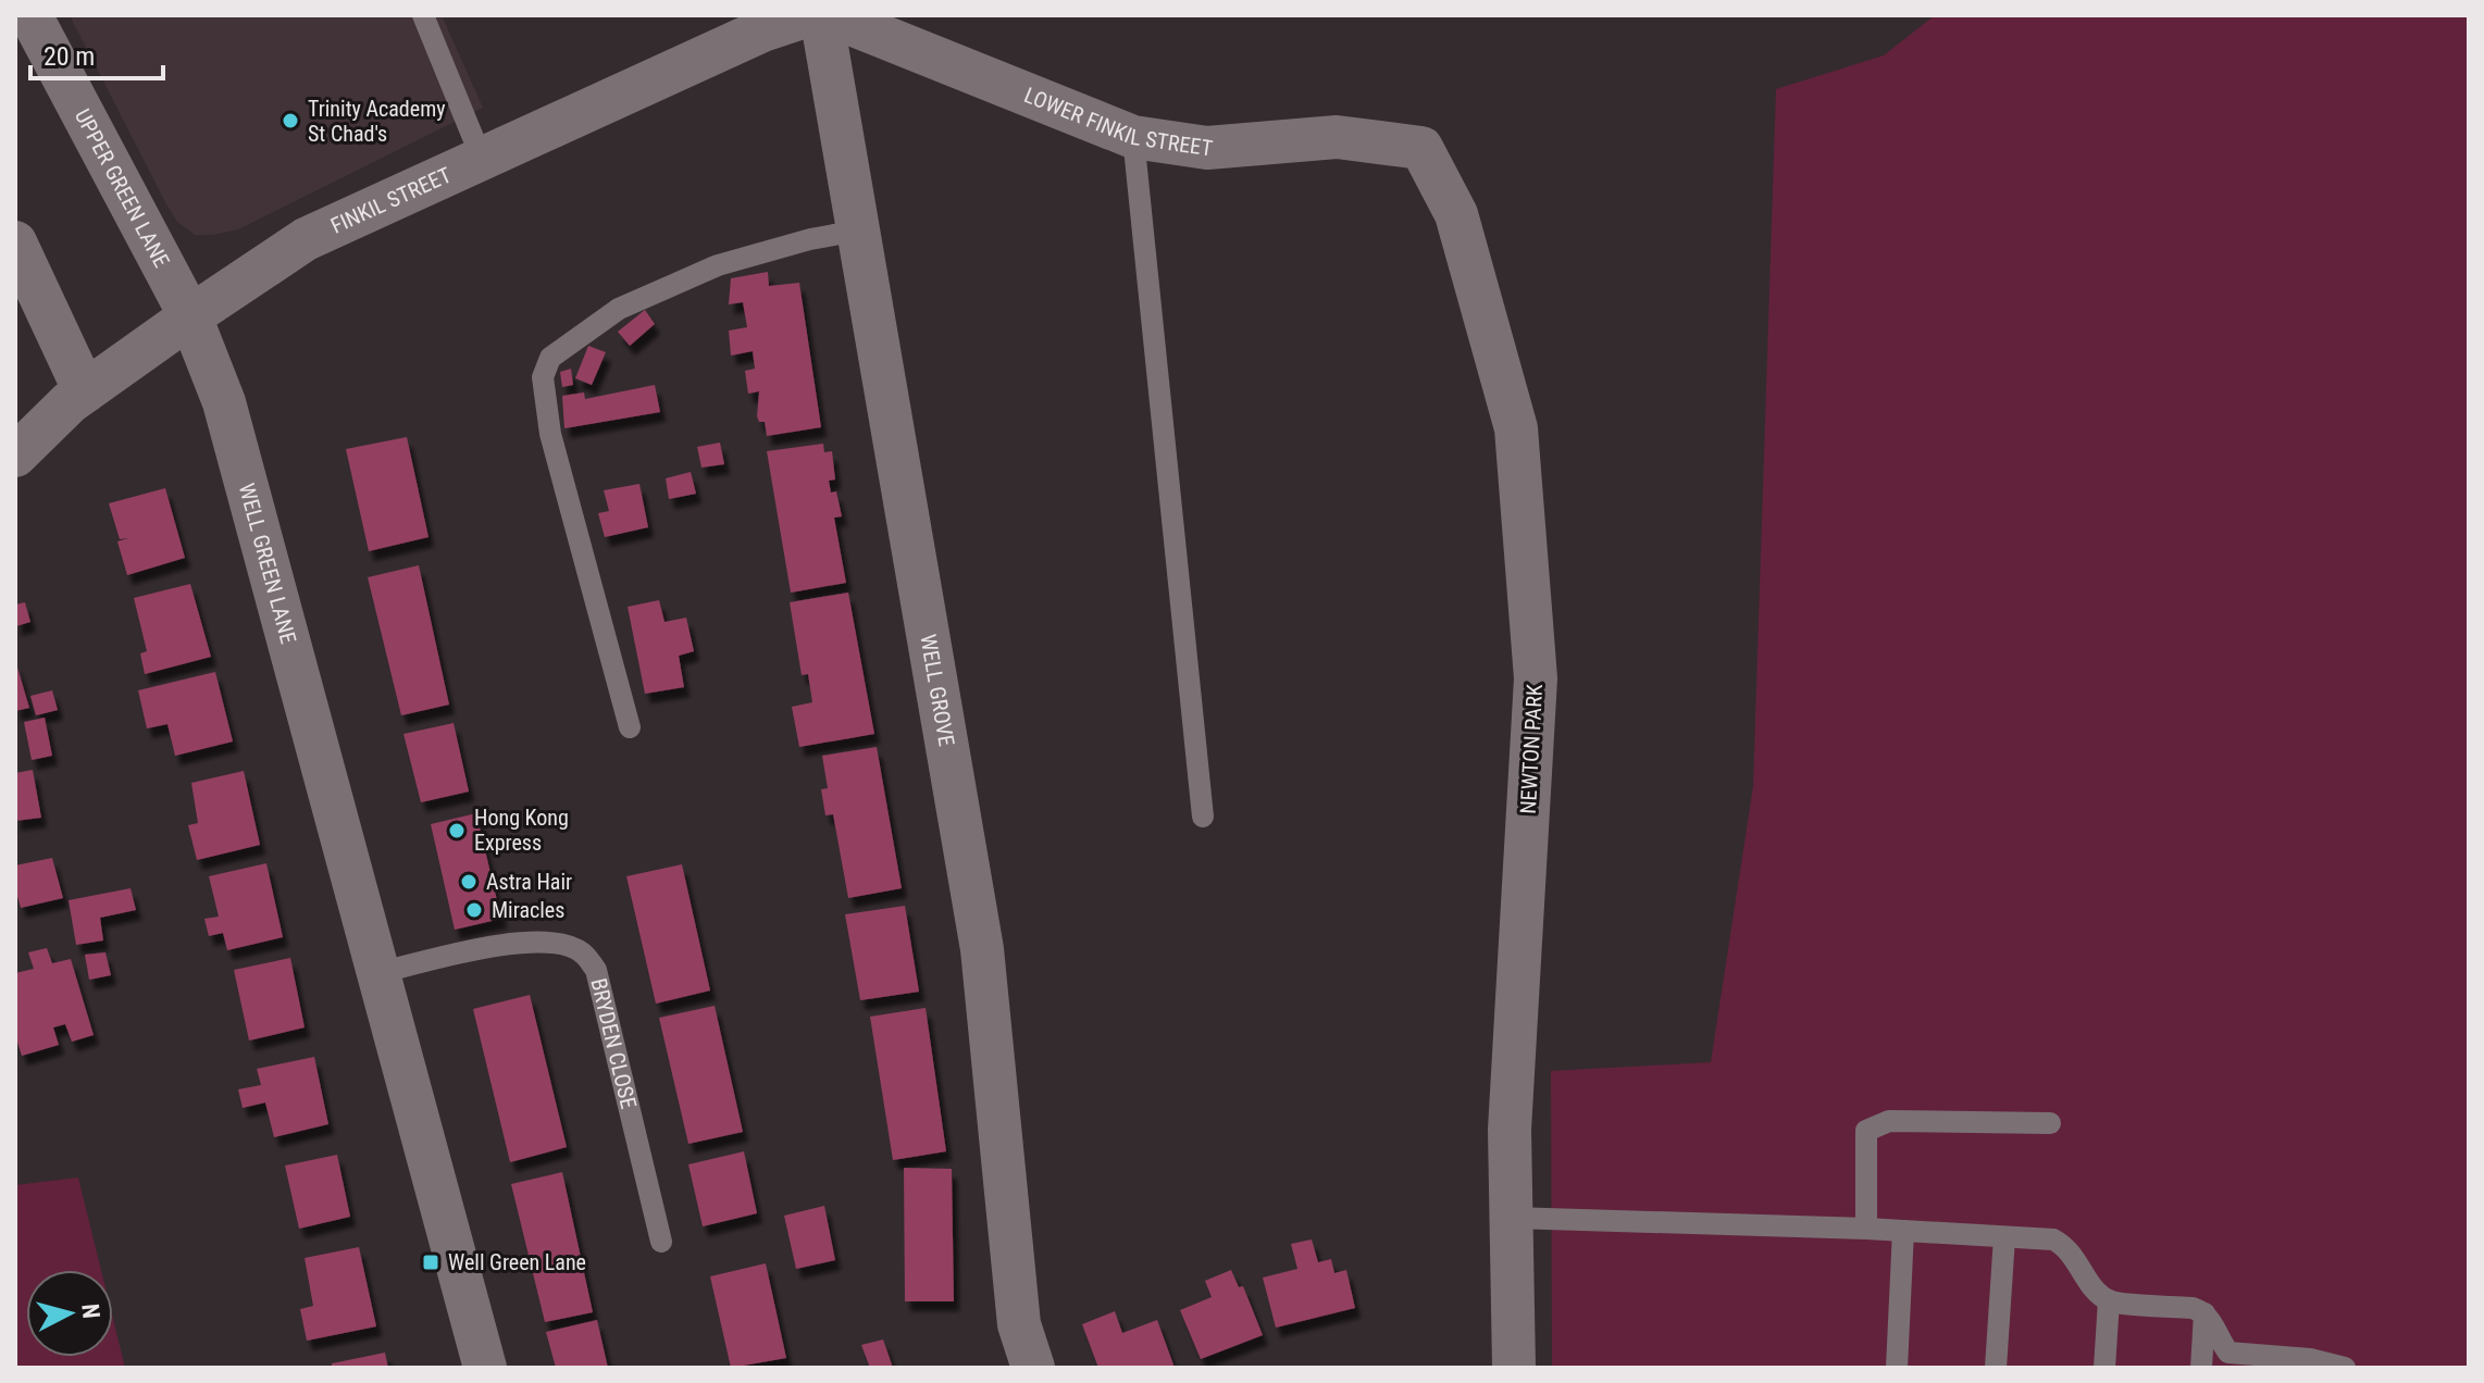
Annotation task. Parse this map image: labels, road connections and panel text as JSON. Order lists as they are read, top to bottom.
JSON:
{
  "streets": {
    "street": [
      "LOWER FINKIL STREET",
      "UPPER GREEN LANE",
      "FINKIL STREET",
      "WELL GREEN LANE",
      "WELL GROVE",
      "NEWTON PARK"
    ],
    "lane": ["BRYDEN CLOSE"]
  },
  "crossings": [
    ["LOWER FINKIL STREET", "NEWTON PARK"],
    ["UPPER GREEN LANE", "FINKIL STREET"],
    ["UPPER GREEN LANE", "WELL GREEN LANE"],
    ["FINKIL STREET", "WELL GREEN LANE"],
    ["WELL GREEN LANE", "BRYDEN CLOSE"]
  ],
  "places": {
    "other": [
      "Trinity Academy St Chad's",
      "Hong Kong Express",
      "Astra Hair",
      "Miracles"
    ],
    "transit": ["Well Green Lane"]
  },
  "scale_bar": "20 m",
  "north": "right"
}
